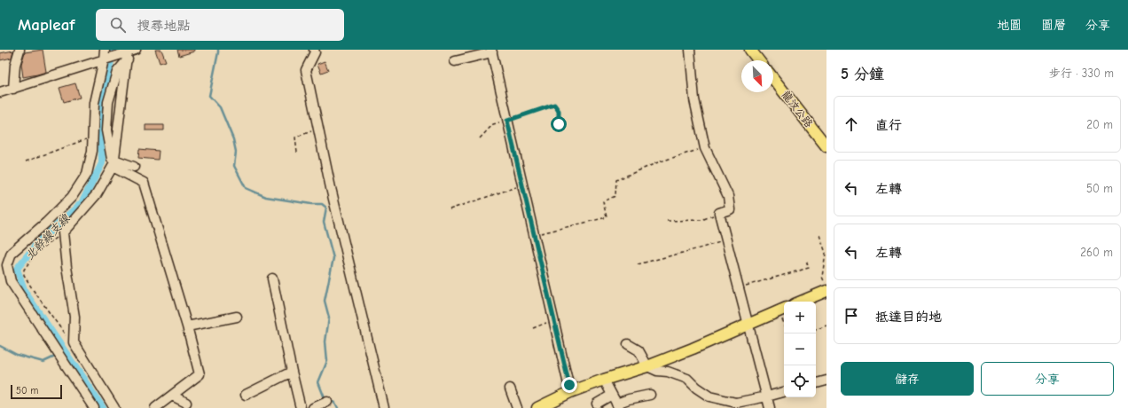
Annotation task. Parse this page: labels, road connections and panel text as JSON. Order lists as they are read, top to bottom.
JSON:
{
  "streets": {
    "main road": ["龍汶公路"]
  },
  "water": ["北幹線支線"],
  "scale_bar": "50 m",
  "north": "bottom right",
  "page": {
    "header": "Mapleaf",
    "search": "搜尋地點",
    "nav": ["地圖", "圖層", "分享"],
    "heading": ["5 分鐘", "步行 · 330 m"],
    "list": [
      ["直行", "20 m"],
      ["左轉", "50 m"],
      ["左轉", "260 m"],
      "抵達目的地"
    ],
    "map_buttons": ["+", "−"],
    "buttons": ["儲存", "分享"],
    "scale": "50 m"
  }
}
